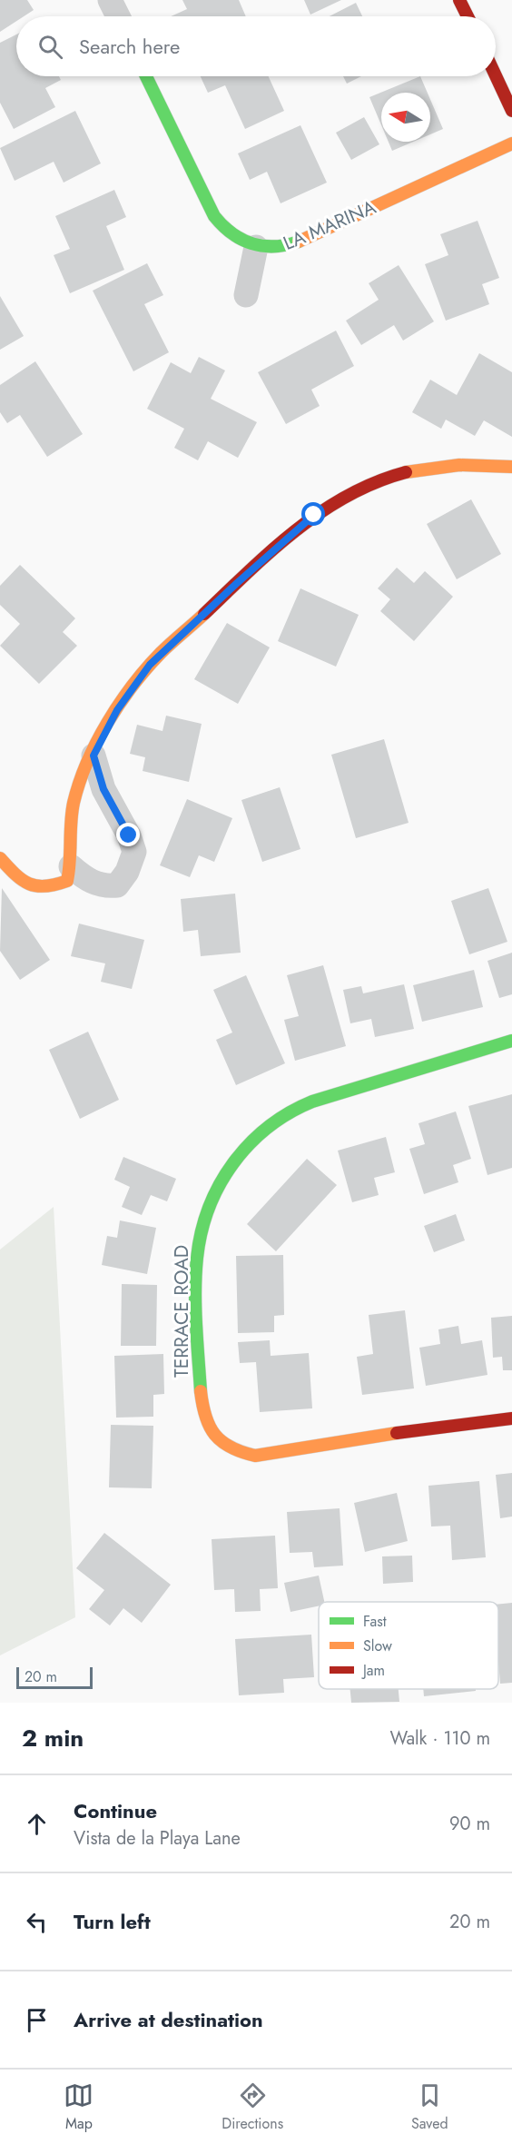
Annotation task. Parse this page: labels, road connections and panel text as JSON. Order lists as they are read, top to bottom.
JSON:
{
  "streets": {
    "street": ["LA MARINA", "TERRACE ROAD"]
  },
  "legend": ["Fast", "Slow", "Jam"],
  "scale_bar": "20 m",
  "north": "left",
  "page": {
    "search": "Search here",
    "scale": "20 m",
    "heading": ["2 min", "Walk · 110 m"],
    "list": [
      ["Continue", "Vista de la Playa Lane", "90 m"],
      ["Turn left", "20 m"],
      "Arrive at destination"
    ],
    "nav": ["Map", "Directions", "Saved"]
  }
}
